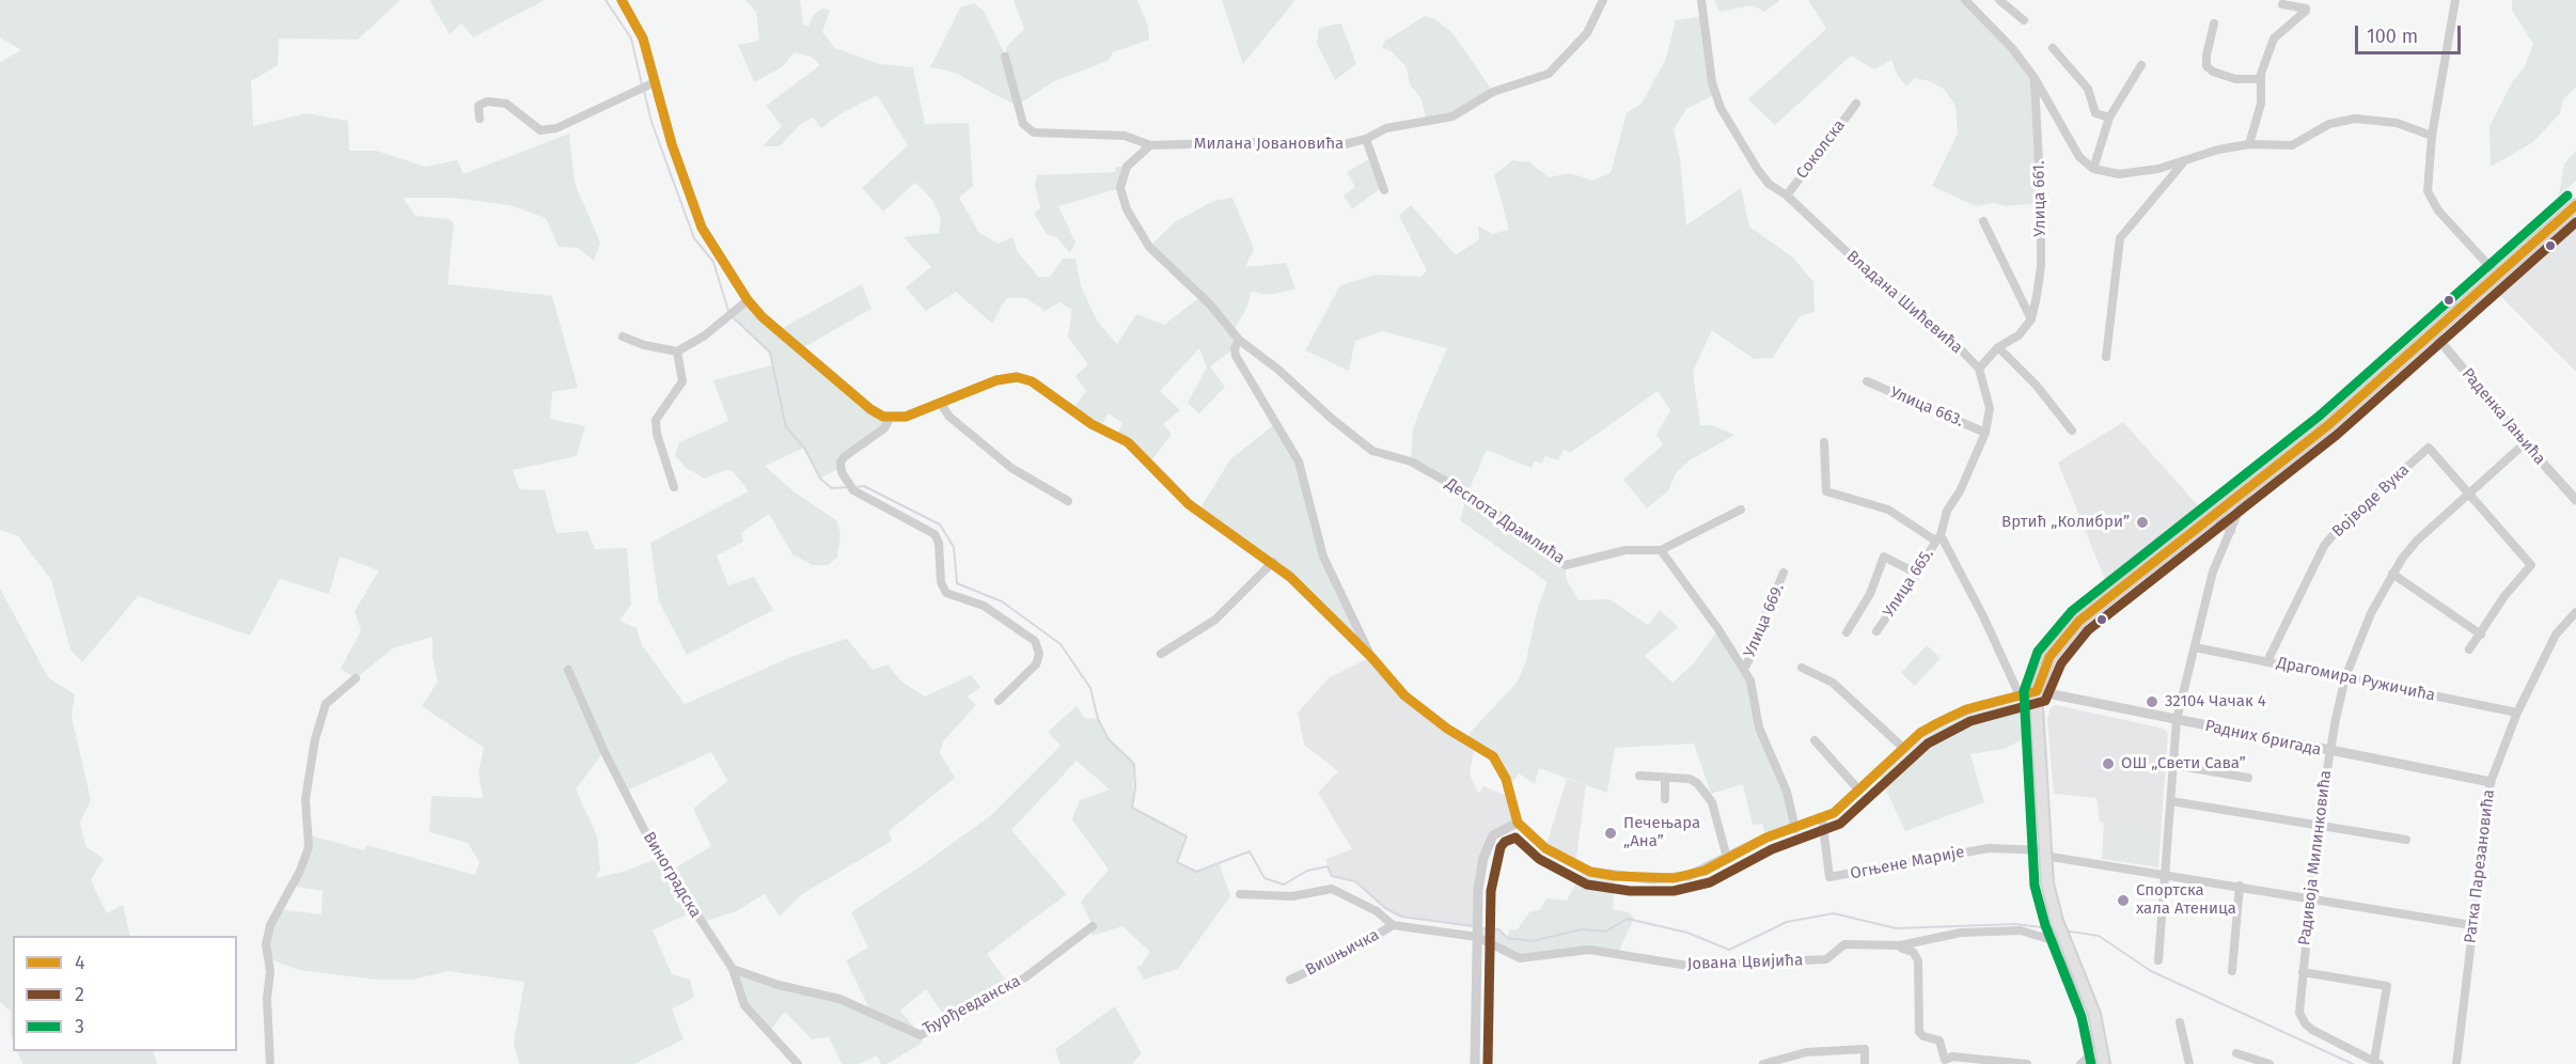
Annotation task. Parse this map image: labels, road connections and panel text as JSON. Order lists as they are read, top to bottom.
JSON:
{
  "streets": {
    "street": [
      "Милана Јовановића",
      "Соколска",
      "Улица 661.",
      "Владана Шићевића",
      "Улица 663.",
      "Раденка Јањића",
      "Војводе Вука",
      "Деспота Драмлића",
      "Улица 665.",
      "Улица 669.",
      "Драгомира Ружичића",
      "Радних бригада",
      "Радивоја Милинковића",
      "Огњене Марије",
      "Ратка Парезановића",
      "Виноградска",
      "Вишњичка",
      "Јована Цвијића",
      "Ђурђевданска"
    ]
  },
  "crossings": [
    ["Соколска", "Владана Шићевића"],
    ["Владана Шићевића", "Улица 663."],
    ["Владана Шићевића", "Улица 665."],
    ["Раденка Јањића", "Радивоја Милинковића"],
    ["Војводе Вука", "Драгомира Ружичића"],
    ["Војводе Вука", "Радивоја Милинковића"],
    ["Драгомира Ружичића", "Радивоја Милинковића"],
    ["Драгомира Ружичића", "Ратка Парезановића"],
    ["Радних бригада", "Радивоја Милинковића"],
    ["Радних бригада", "Ратка Парезановића"],
    ["Виноградска", "Ђурђевданска"]
  ],
  "places": [
    "Вртић „Колибри”",
    "32104 Чачак 4",
    "ОШ „Свети Сава”",
    "Печењара „Ана”",
    "Спортска хала Атеница"
  ],
  "lines": ["transit line 4", "transit line 3", "transit line 2"],
  "legend": ["4", "2", "3"],
  "scale_bar": "100 m"
}
